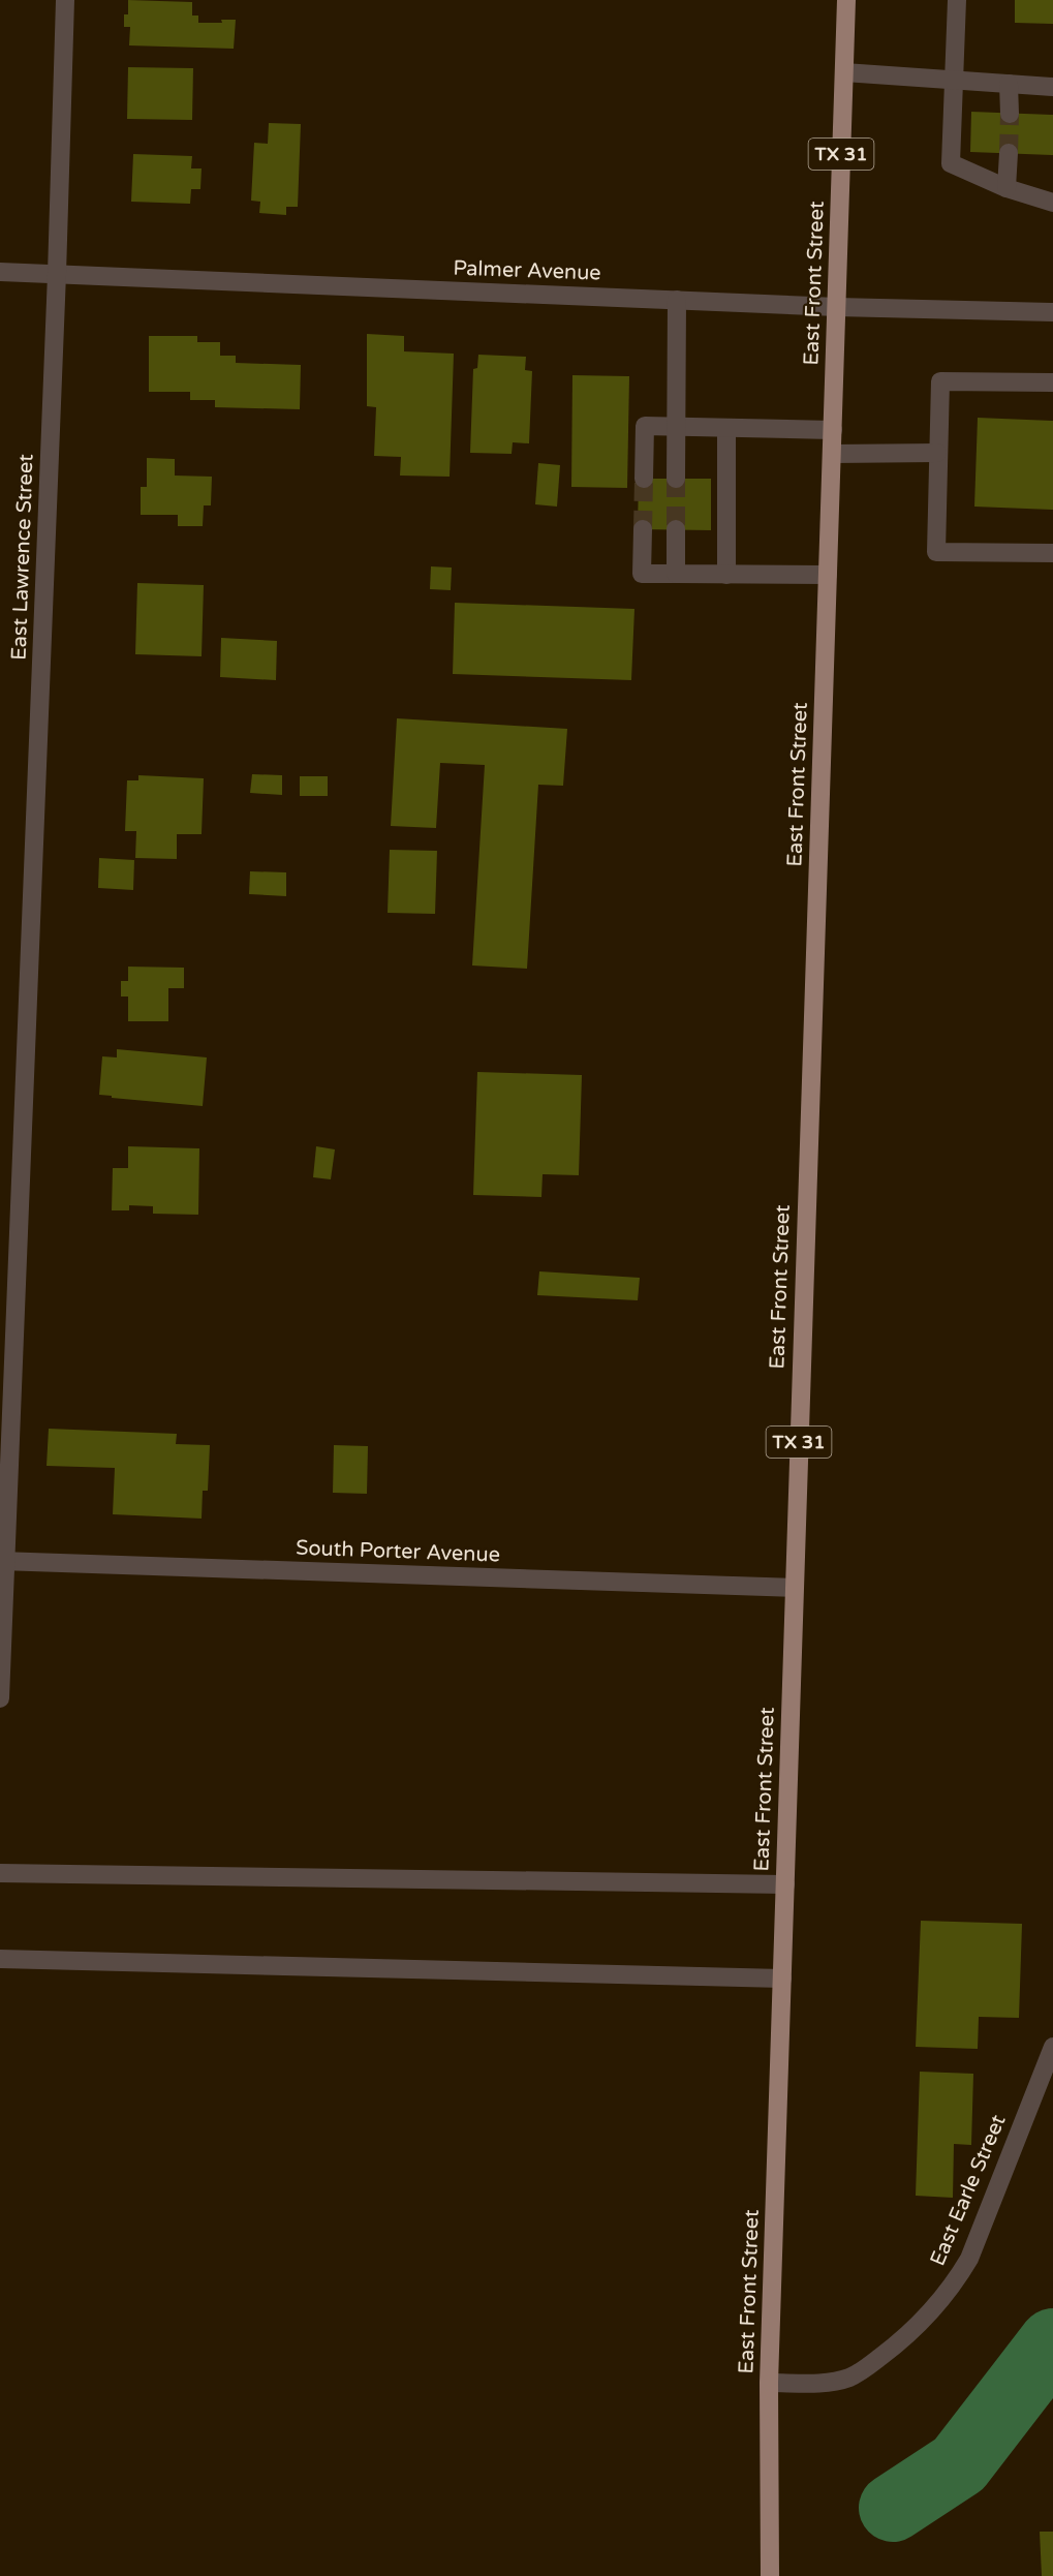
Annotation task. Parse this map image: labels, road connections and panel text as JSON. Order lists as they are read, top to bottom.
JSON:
{
  "streets": {
    "main road": ["TX 31", "East Front Street"],
    "street": [
      "Palmer Avenue",
      "East Lawrence Street",
      "South Porter Avenue",
      "East Earle Street"
    ]
  },
  "crossings": [
    ["Palmer Avenue", "East Front Street"],
    ["Palmer Avenue", "East Lawrence Street"],
    ["East Front Street", "South Porter Avenue"],
    ["East Front Street", "East Earle Street"],
    ["East Lawrence Street", "South Porter Avenue"]
  ]
}
